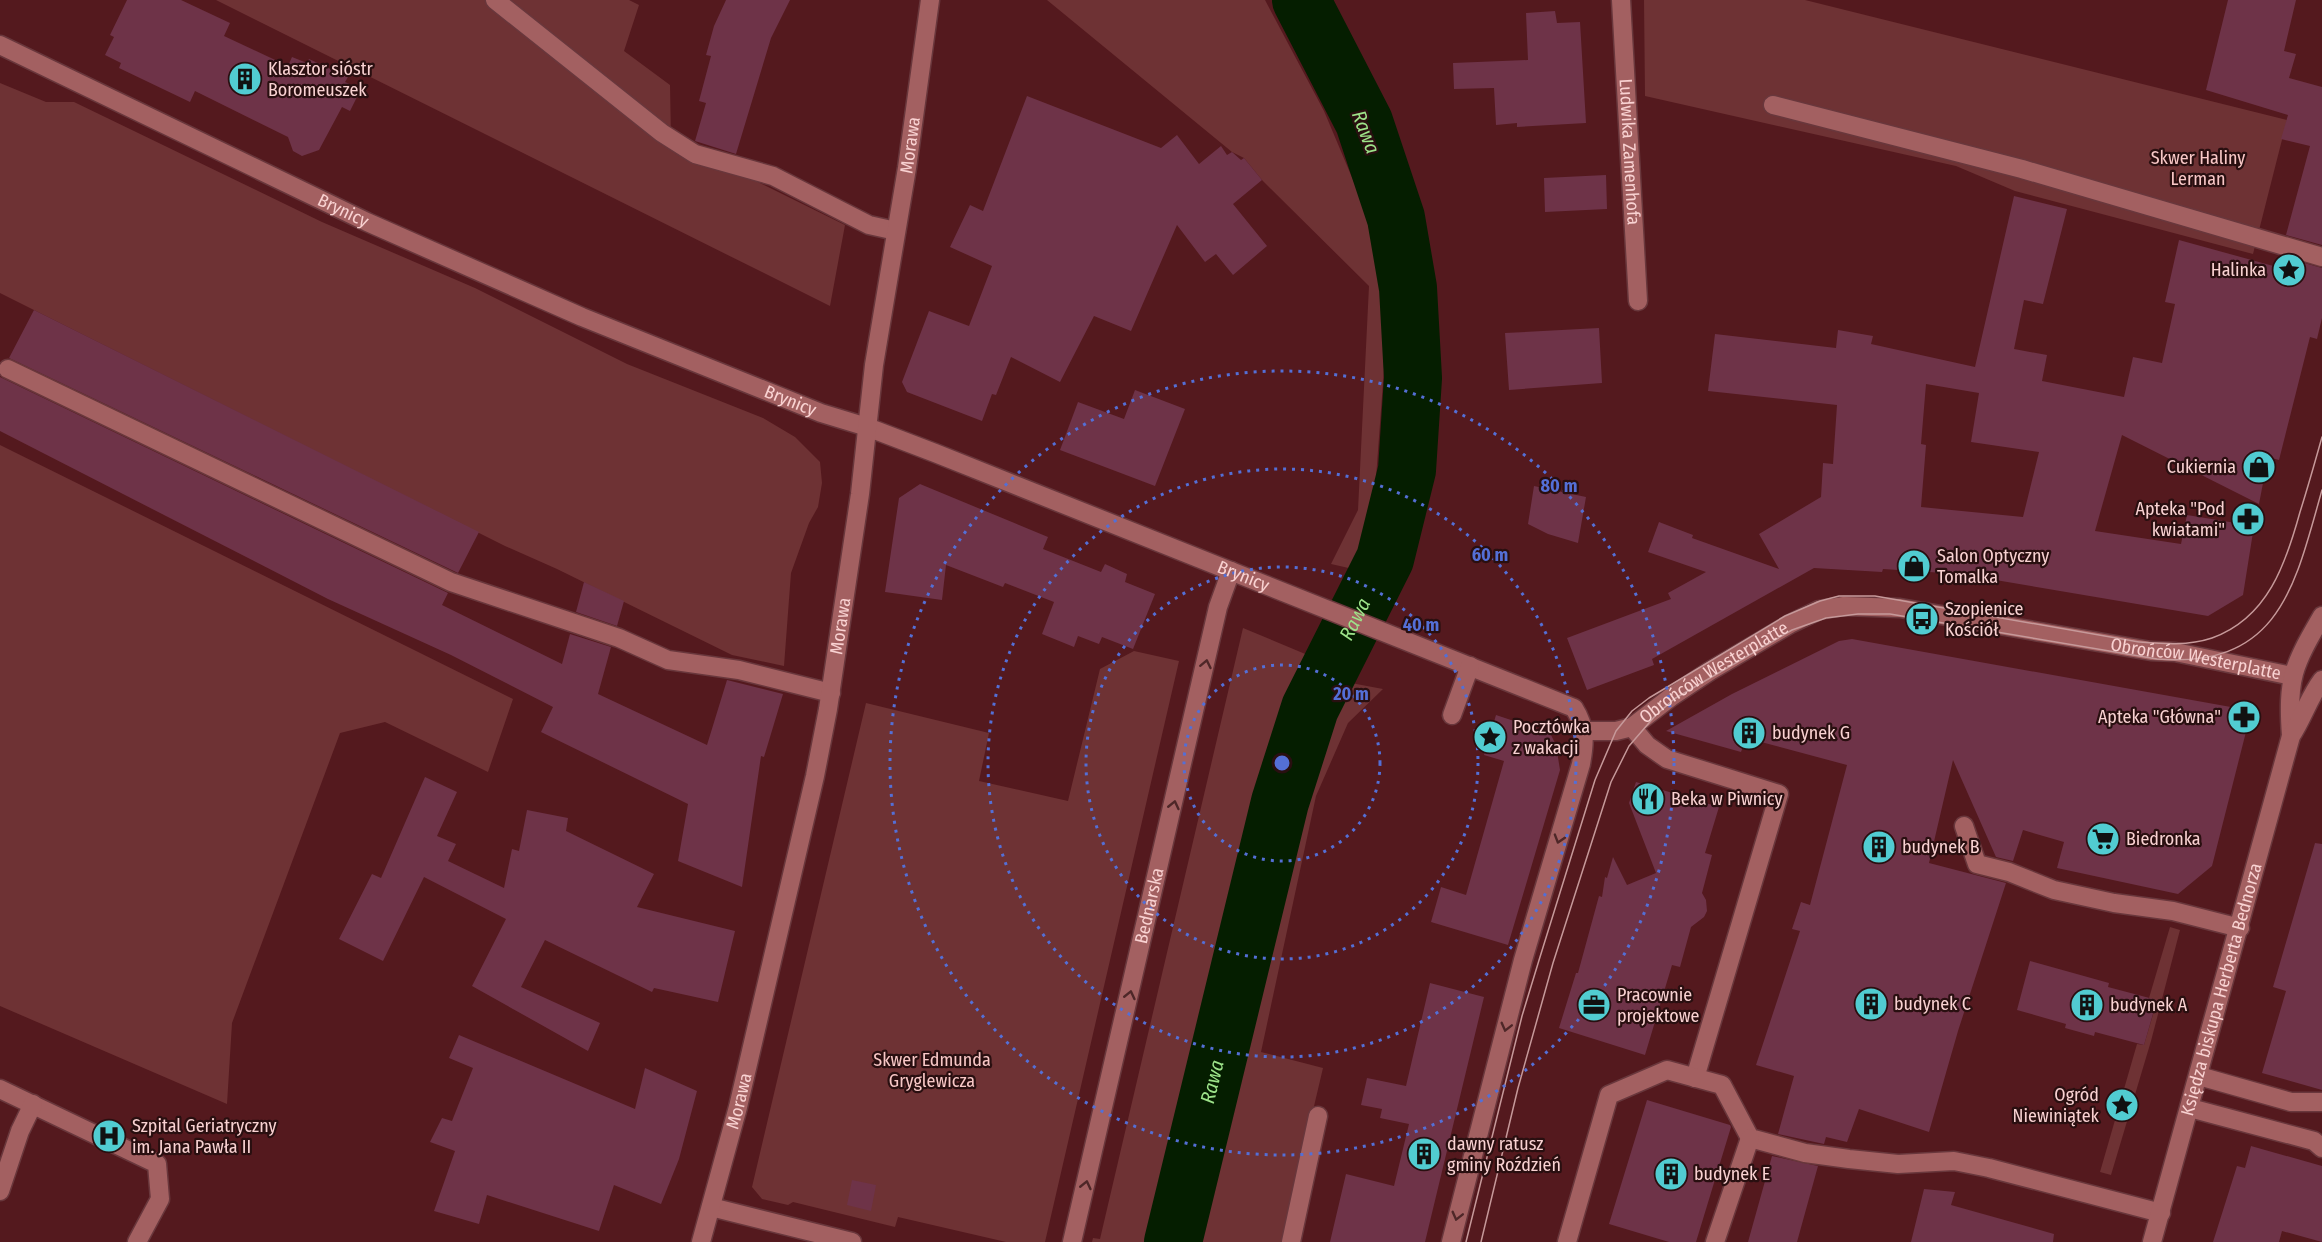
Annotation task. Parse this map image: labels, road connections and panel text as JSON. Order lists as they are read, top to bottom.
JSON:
{
  "streets": {
    "street": [
      "Morawa",
      "Ludwika Zamenhofa",
      "Brynicy",
      "Obrońców Westerplatte",
      "Bednarska",
      "Księdza biskupa Herberta Bednorza"
    ]
  },
  "crossings": [
    ["Morawa", "Brynicy"],
    ["Brynicy", "Obrońców Westerplatte"],
    ["Brynicy", "Bednarska"],
    ["Obrońców Westerplatte", "Księdza biskupa Herberta Bednorza"]
  ],
  "one_way": ["Bednarska"],
  "water": ["Rawa"],
  "parks": ["Skwer Haliny Lerman", "Skwer Edmunda Gryglewicza"],
  "places": {
    "building": [
      "Klasztor sióstr Boromeuszek",
      "budynek G",
      "budynek B",
      "budynek C",
      "budynek A",
      "dawny ratusz gminy Roździeń",
      "budynek E"
    ],
    "place": ["Halinka", "Pocztówka z wakacji", "Ogród Niewiniątek"],
    "shop": ["Cukiernia", "Salon Optyczny Tomalka"],
    "pharmacy": ["Apteka \"Pod kwiatami\"", "Apteka \"Główna\""],
    "bus stop": ["Szopienice Kościół"],
    "restaurant": ["Beka w Piwnicy"],
    "supermarket": ["Biedronka"],
    "office": ["Pracownie projektowe"],
    "hospital": ["Szpital Geriatryczny im. Jana Pawła II"]
  },
  "rings": [
    "80 m",
    "60 m",
    "40 m",
    "20 m"
  ]
}
